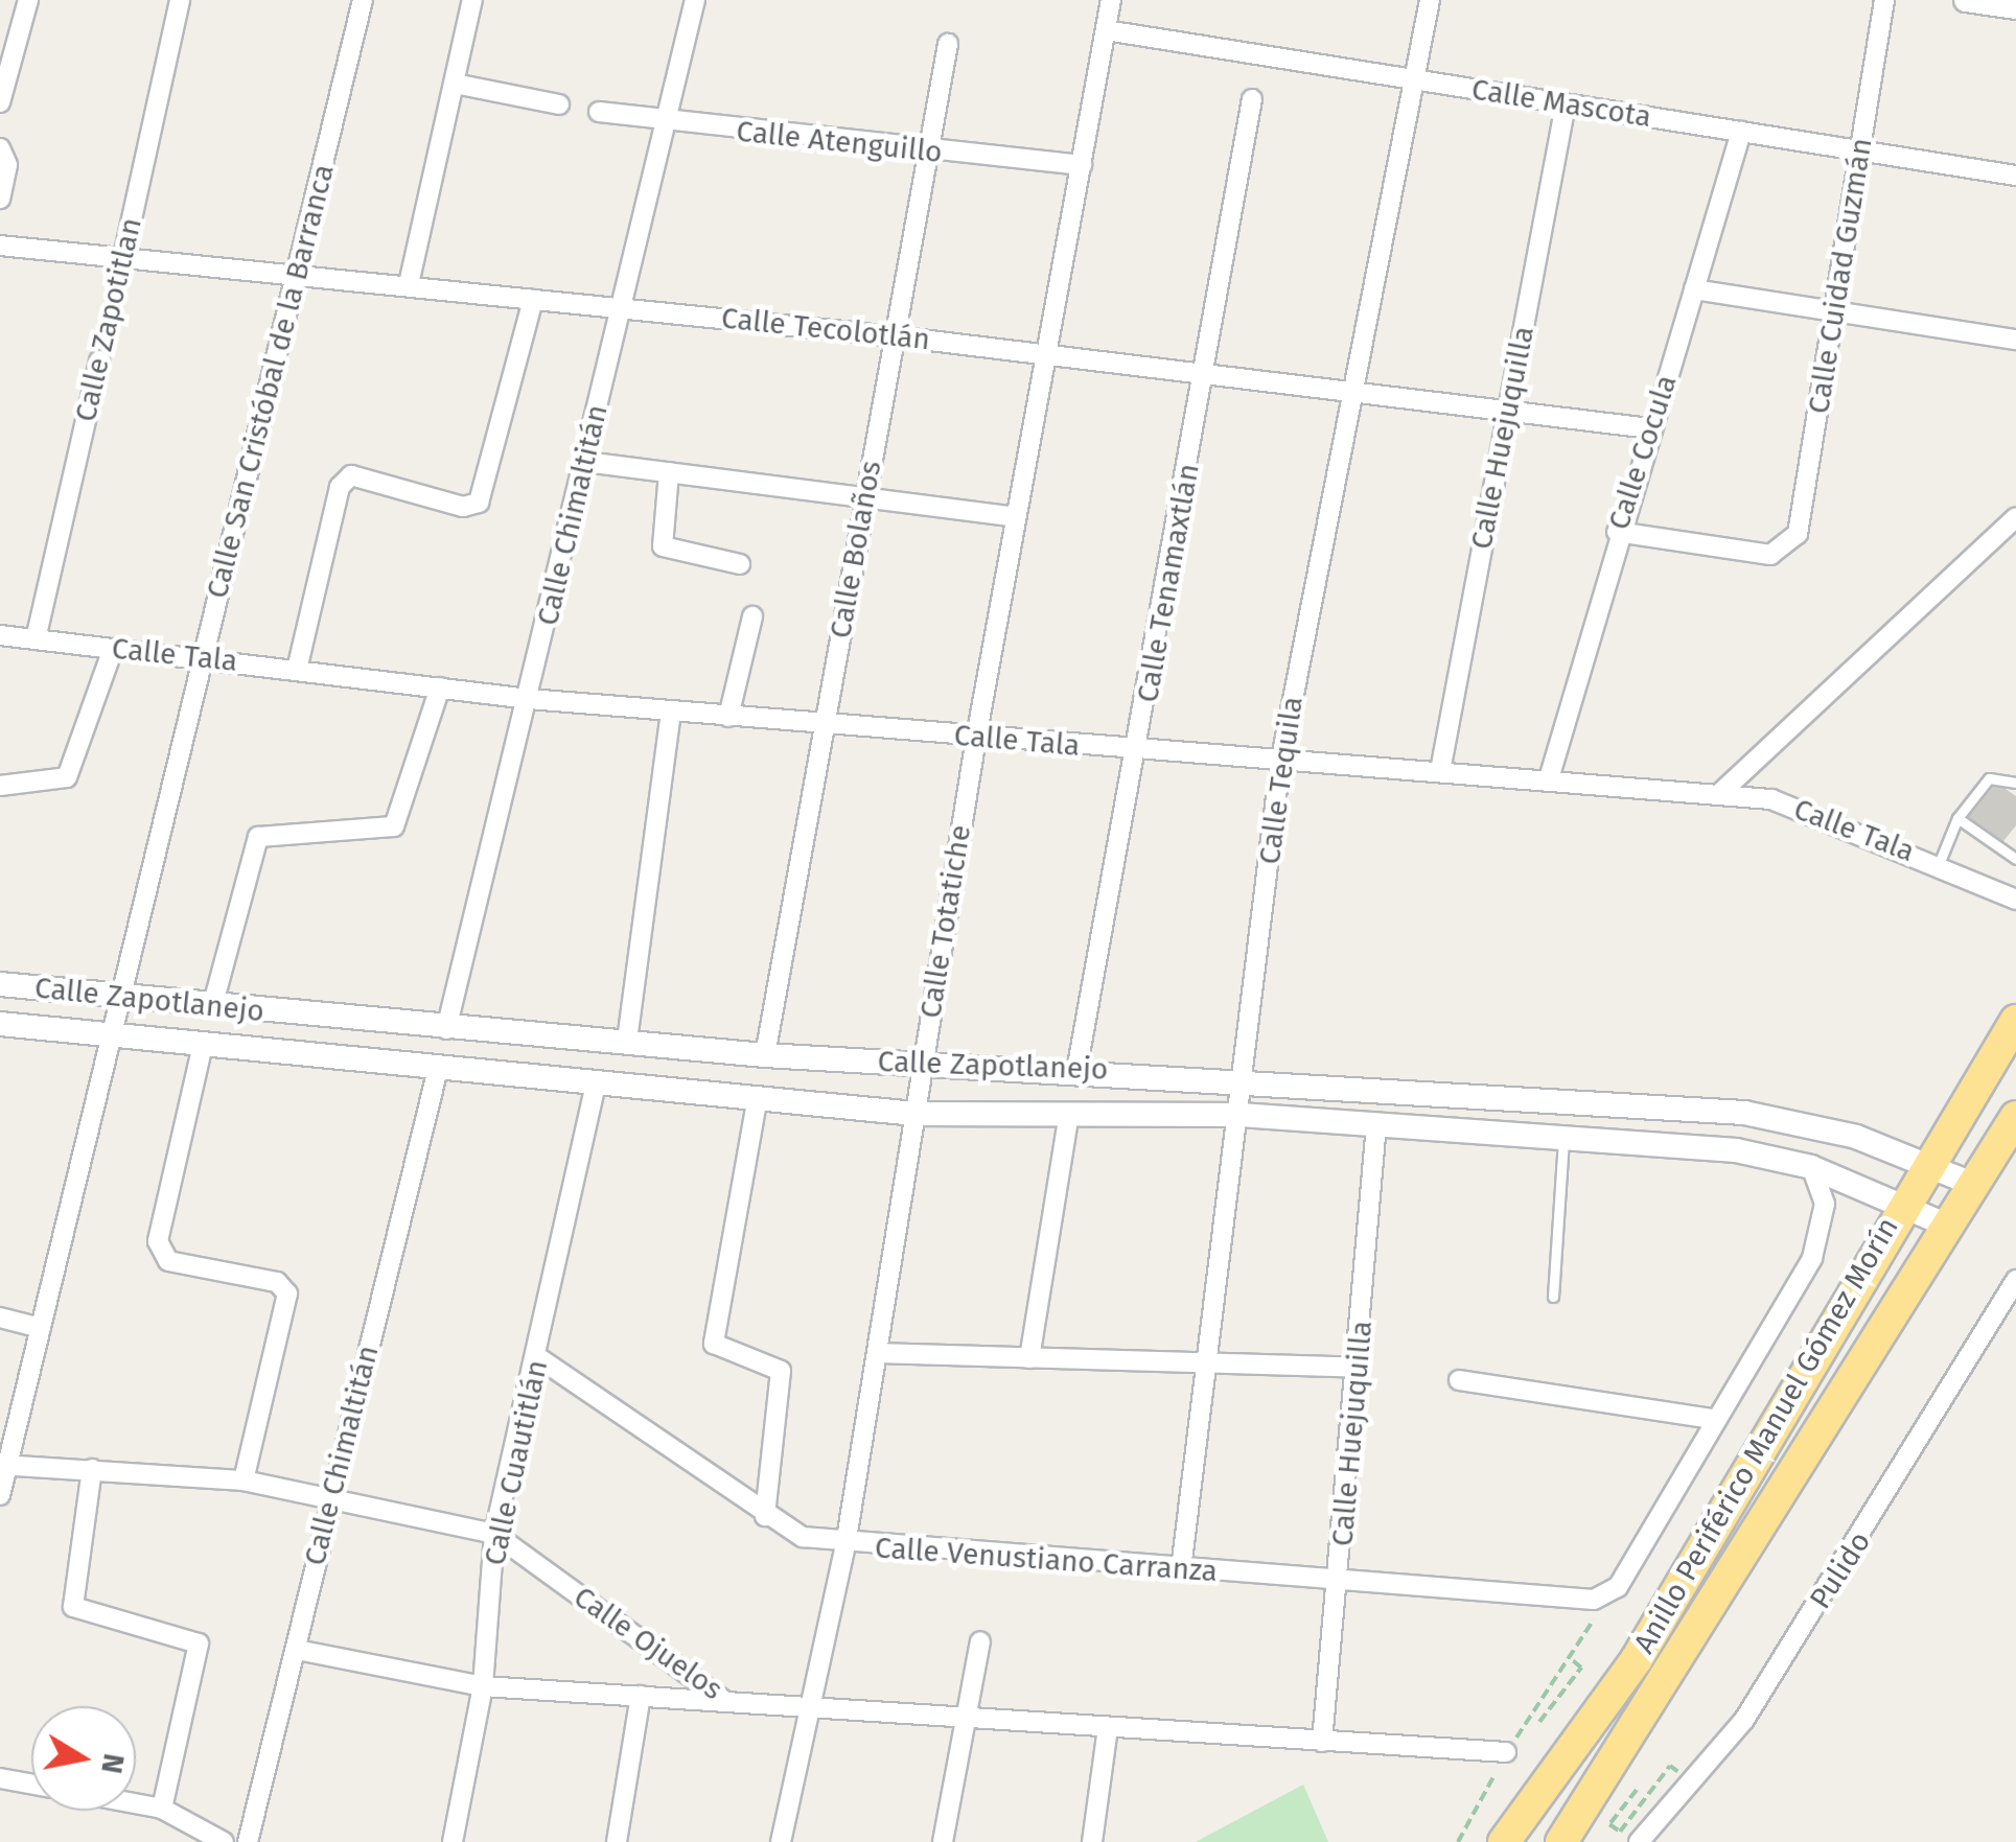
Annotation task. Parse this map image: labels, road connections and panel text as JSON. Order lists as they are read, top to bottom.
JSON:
{
  "streets": {
    "highway": ["Anillo Periférico Manuel Gómez Morín"],
    "street": [
      "Calle Mascota",
      "Calle Atenguillo",
      "Calle Cuidad Guzmán",
      "Calle Zapotitlan",
      "Calle Tecolotlán",
      "Calle San Cristóbal de la Barranca",
      "Calle Huejuquilla",
      "Calle Cocula",
      "Calle Chimaltitán",
      "Calle Bolaños",
      "Calle Tenamaxtlán",
      "Calle Tala",
      "Calle Tequila",
      "Calle Totatiche",
      "Calle Zapotlanejo",
      "Calle Cuautitlán",
      "Calle Venustiano Carranza",
      "Pulido",
      "Calle Ojuelos"
    ]
  },
  "crossings": [
    ["Calle Mascota", "Calle Cuidad Guzmán"],
    ["Calle Mascota", "Calle Huejuquilla"],
    ["Calle Mascota", "Calle Cocula"],
    ["Calle Mascota", "Calle Tequila"],
    ["Calle Mascota", "Calle Totatiche"],
    ["Calle Atenguillo", "Calle Chimaltitán"],
    ["Calle Atenguillo", "Calle Bolaños"],
    ["Calle Atenguillo", "Calle Totatiche"],
    ["Calle Cuidad Guzmán", "Calle Cocula"],
    ["Calle Zapotitlan", "Calle Tecolotlán"],
    ["Calle Zapotitlan", "Calle Tala"],
    ["Calle Tecolotlán", "Calle San Cristóbal de la Barranca"],
    ["Calle Tecolotlán", "Calle Huejuquilla"],
    ["Calle Tecolotlán", "Calle Cocula"],
    ["Calle Tecolotlán", "Calle Chimaltitán"],
    ["Calle Tecolotlán", "Calle Bolaños"],
    ["Calle Tecolotlán", "Calle Tenamaxtlán"],
    ["Calle Tecolotlán", "Calle Tequila"],
    ["Calle Tecolotlán", "Calle Totatiche"],
    ["Calle San Cristóbal de la Barranca", "Calle Tala"],
    ["Calle San Cristóbal de la Barranca", "Calle Zapotlanejo"],
    ["Calle San Cristóbal de la Barranca", "Calle Ojuelos"],
    ["Calle Huejuquilla", "Calle Tala"],
    ["Calle Huejuquilla", "Calle Zapotlanejo"],
    ["Calle Huejuquilla", "Calle Venustiano Carranza"],
    ["Calle Huejuquilla", "Calle Ojuelos"],
    ["Calle Cocula", "Calle Tala"],
    ["Calle Chimaltitán", "Calle Tala"],
    ["Calle Chimaltitán", "Calle Zapotlanejo"],
    ["Calle Chimaltitán", "Calle Ojuelos"],
    ["Calle Bolaños", "Calle Tala"],
    ["Calle Bolaños", "Calle Zapotlanejo"],
    ["Calle Tenamaxtlán", "Calle Tala"],
    ["Calle Tenamaxtlán", "Calle Zapotlanejo"],
    ["Calle Tala", "Calle Tequila"],
    ["Calle Tala", "Calle Totatiche"],
    ["Calle Tequila", "Calle Zapotlanejo"],
    ["Calle Tequila", "Calle Venustiano Carranza"],
    ["Calle Totatiche", "Calle Zapotlanejo"],
    ["Calle Totatiche", "Calle Venustiano Carranza"],
    ["Calle Totatiche", "Calle Ojuelos"],
    ["Calle Zapotlanejo", "Anillo Periférico Manuel Gómez Morín"],
    ["Calle Zapotlanejo", "Calle Cuautitlán"],
    ["Calle Cuautitlán", "Calle Venustiano Carranza"],
    ["Calle Cuautitlán", "Calle Ojuelos"]
  ],
  "north": "right"
}
